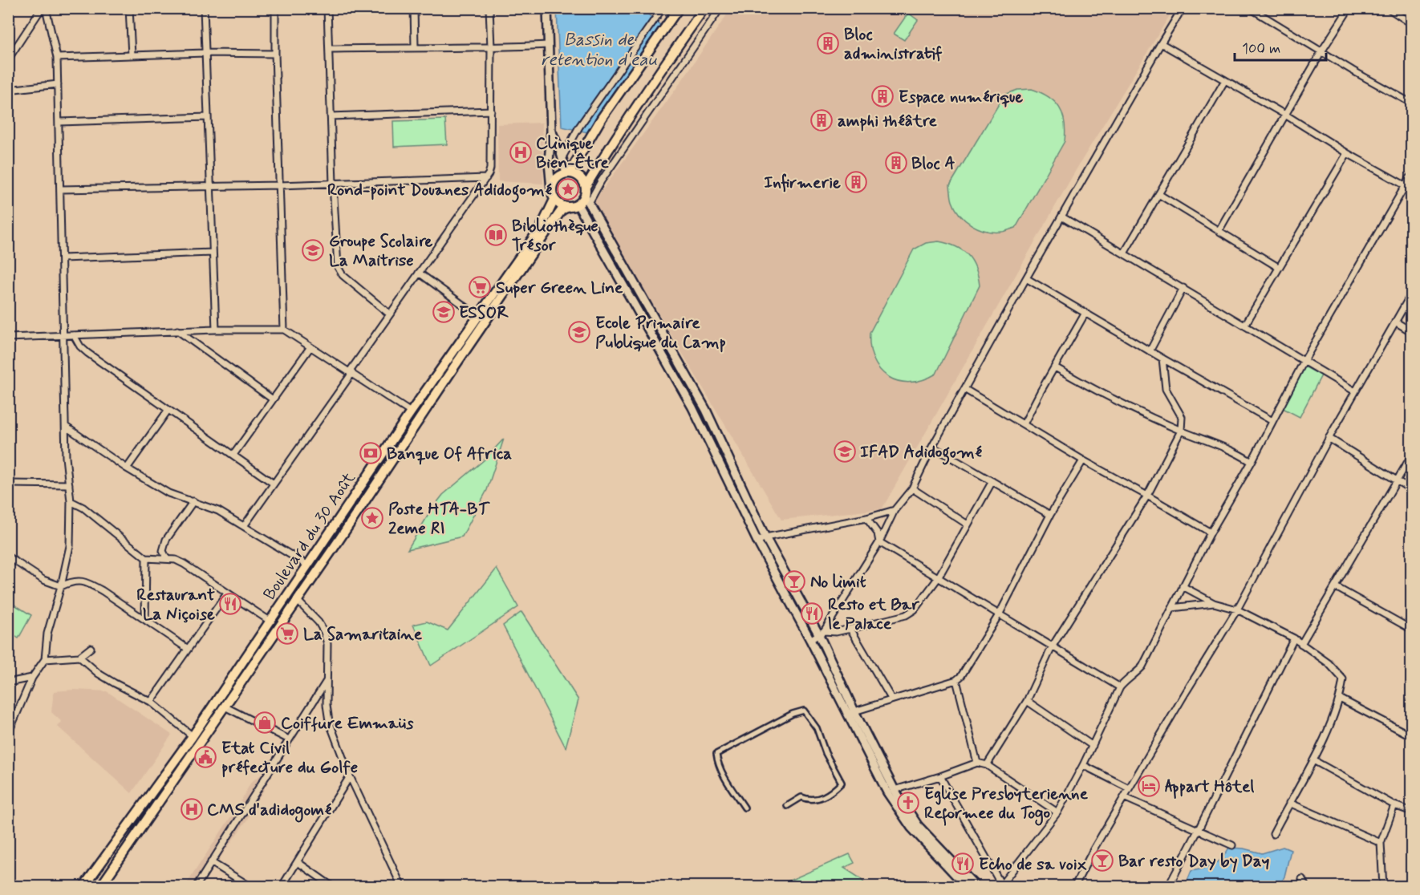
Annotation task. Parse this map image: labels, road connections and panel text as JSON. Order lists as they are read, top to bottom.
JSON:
{
  "streets": {
    "highway": ["Boulevard du 30 Août"]
  },
  "water": ["Bassin de retention d'eau"],
  "places": {
    "building": [
      "Bloc administratif",
      "Espace numérique",
      "amphi théâtre",
      "Bloc A",
      "Infirmerie"
    ],
    "hospital": ["Clinique Bien-Être", "CMS d'adidogomé"],
    "place": ["Rond-point Douanes Adidogomé", "Poste HTA-BT 2eme RI"],
    "library": ["Bibliothèque Trésor"],
    "school or university": [
      "Groupe Scolaire La Maitrise",
      "ESSOR",
      "Ecole Primaire Publique du Camp",
      "IFAD Adidogomé"
    ],
    "supermarket": ["Super Green Line", "La Samaritaine"],
    "bank": ["Banque Of Africa"],
    "bar": ["No limit", "Bar resto Day by Day"],
    "restaurant": ["Restaurant La Niçoise", "Resto et Bar le Palace", "Echo de sa voix"],
    "shop": ["Coiffure Emmaüs"],
    "public building": ["Etat Civil préfecture du Golfe"],
    "hotel": ["Appart Hôtel"],
    "church": ["Eglise Presbyterienne Reformee du Togo"]
  },
  "scale_bar": "100 m"
}
